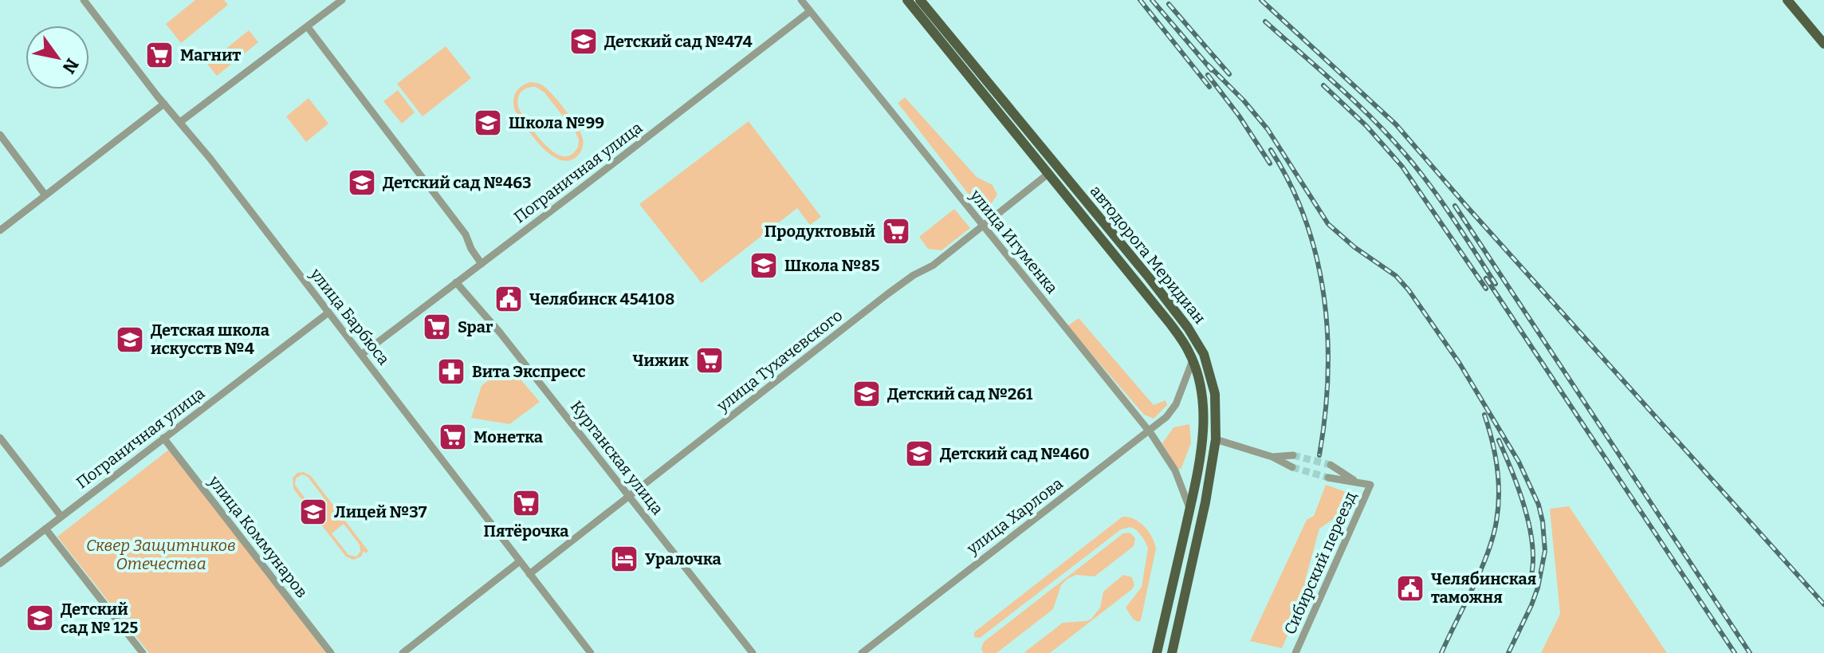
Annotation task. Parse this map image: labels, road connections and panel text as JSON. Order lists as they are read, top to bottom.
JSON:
{
  "streets": {
    "main road": ["автодорога Меридиан"],
    "street": [
      "Пограничная улица",
      "улица Игуменка",
      "улица Барбюса",
      "улица Тухачевского",
      "Курганская улица",
      "улица Харлова",
      "улица Коммунаров",
      "Сибирский переезд"
    ]
  },
  "crossings": [
    ["Пограничная улица", "улица Игуменка"],
    ["Пограничная улица", "улица Барбюса"],
    ["Пограничная улица", "Курганская улица"],
    ["Пограничная улица", "улица Коммунаров"],
    ["улица Игуменка", "автодорога Меридиан"],
    ["улица Игуменка", "улица Тухачевского"],
    ["улица Игуменка", "улица Харлова"],
    ["автодорога Меридиан", "улица Тухачевского"],
    ["автодорога Меридиан", "улица Харлова"],
    ["улица Барбюса", "улица Тухачевского"],
    ["улица Тухачевского", "Курганская улица"]
  ],
  "parks": ["Сквер Защитников Отечества"],
  "places": {
    "school or university": [
      "Детский сад №474",
      "Школа №99",
      "Детский сад №463",
      "Школа №85",
      "Детская школа искусств №4",
      "Детский сад №261",
      "Детский сад №460",
      "Лицей №37",
      "Детский сад № 125"
    ],
    "supermarket": [
      "Магнит",
      "Продуктовый",
      "Spar",
      "Чижик",
      "Монетка",
      "Пятёрочка"
    ],
    "public building": ["Челябинск 454108", "Челябинская таможня"],
    "pharmacy": ["Вита Экспресс"],
    "hotel": ["Уралочка"]
  },
  "north": "bottom right"
}
